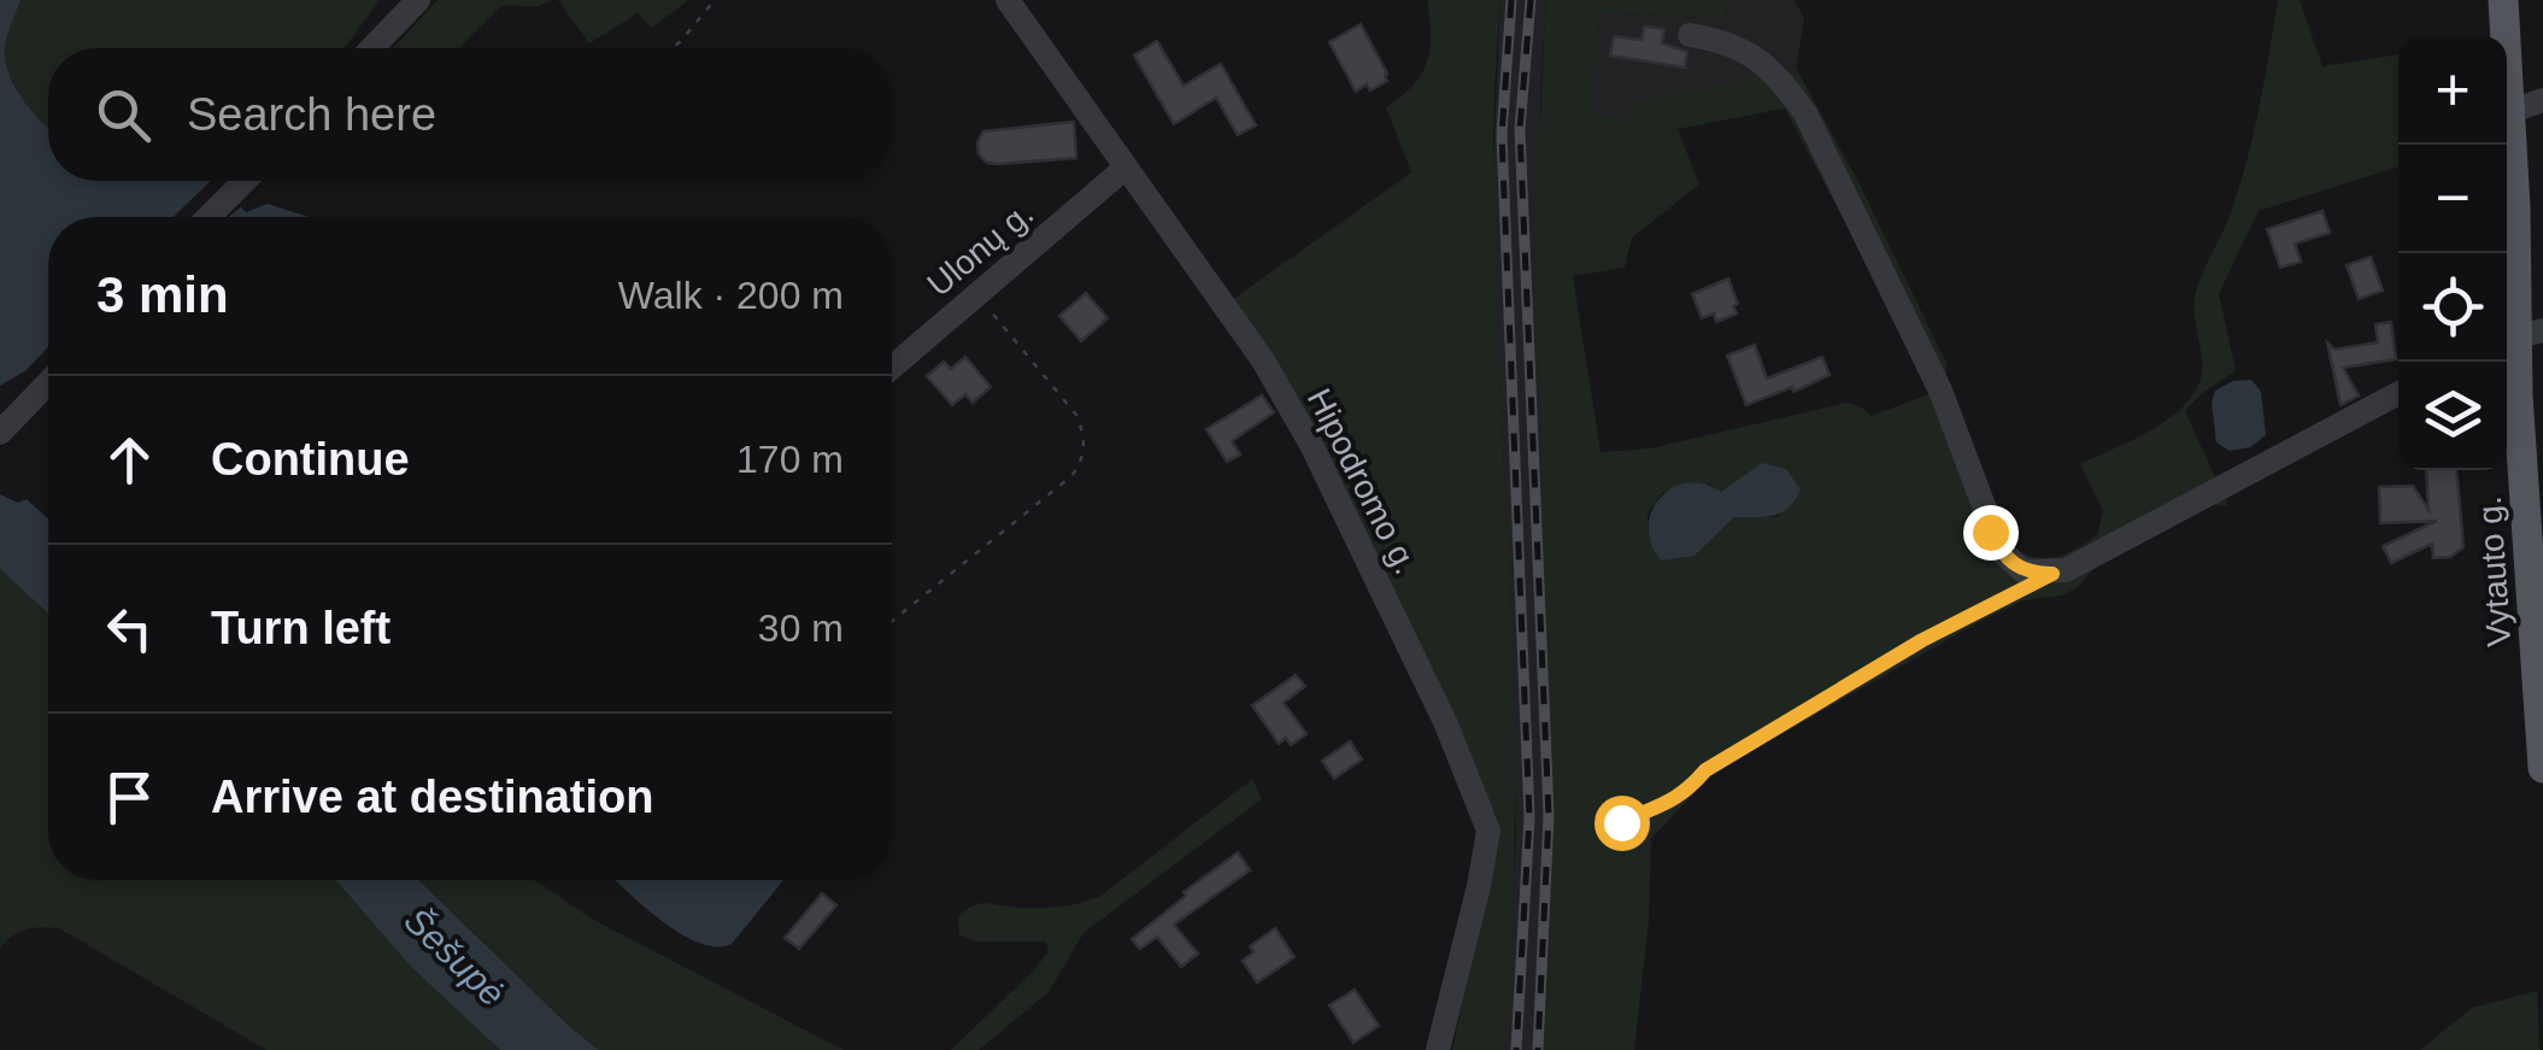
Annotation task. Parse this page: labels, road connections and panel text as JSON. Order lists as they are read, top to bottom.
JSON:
{
  "streets": {
    "main road": ["Vytauto g."],
    "street": ["Ulonų g.", "Hipodromo g."]
  },
  "crossings": [
    ["Ulonų g.", "Hipodromo g."]
  ],
  "water": ["Šešupė"],
  "page": {
    "map_buttons": ["+", "−"],
    "search": "Search here",
    "heading": ["3 min", "Walk · 200 m"],
    "list": [
      ["Continue", "170 m"],
      ["Turn left", "30 m"],
      "Arrive at destination"
    ]
  }
}
